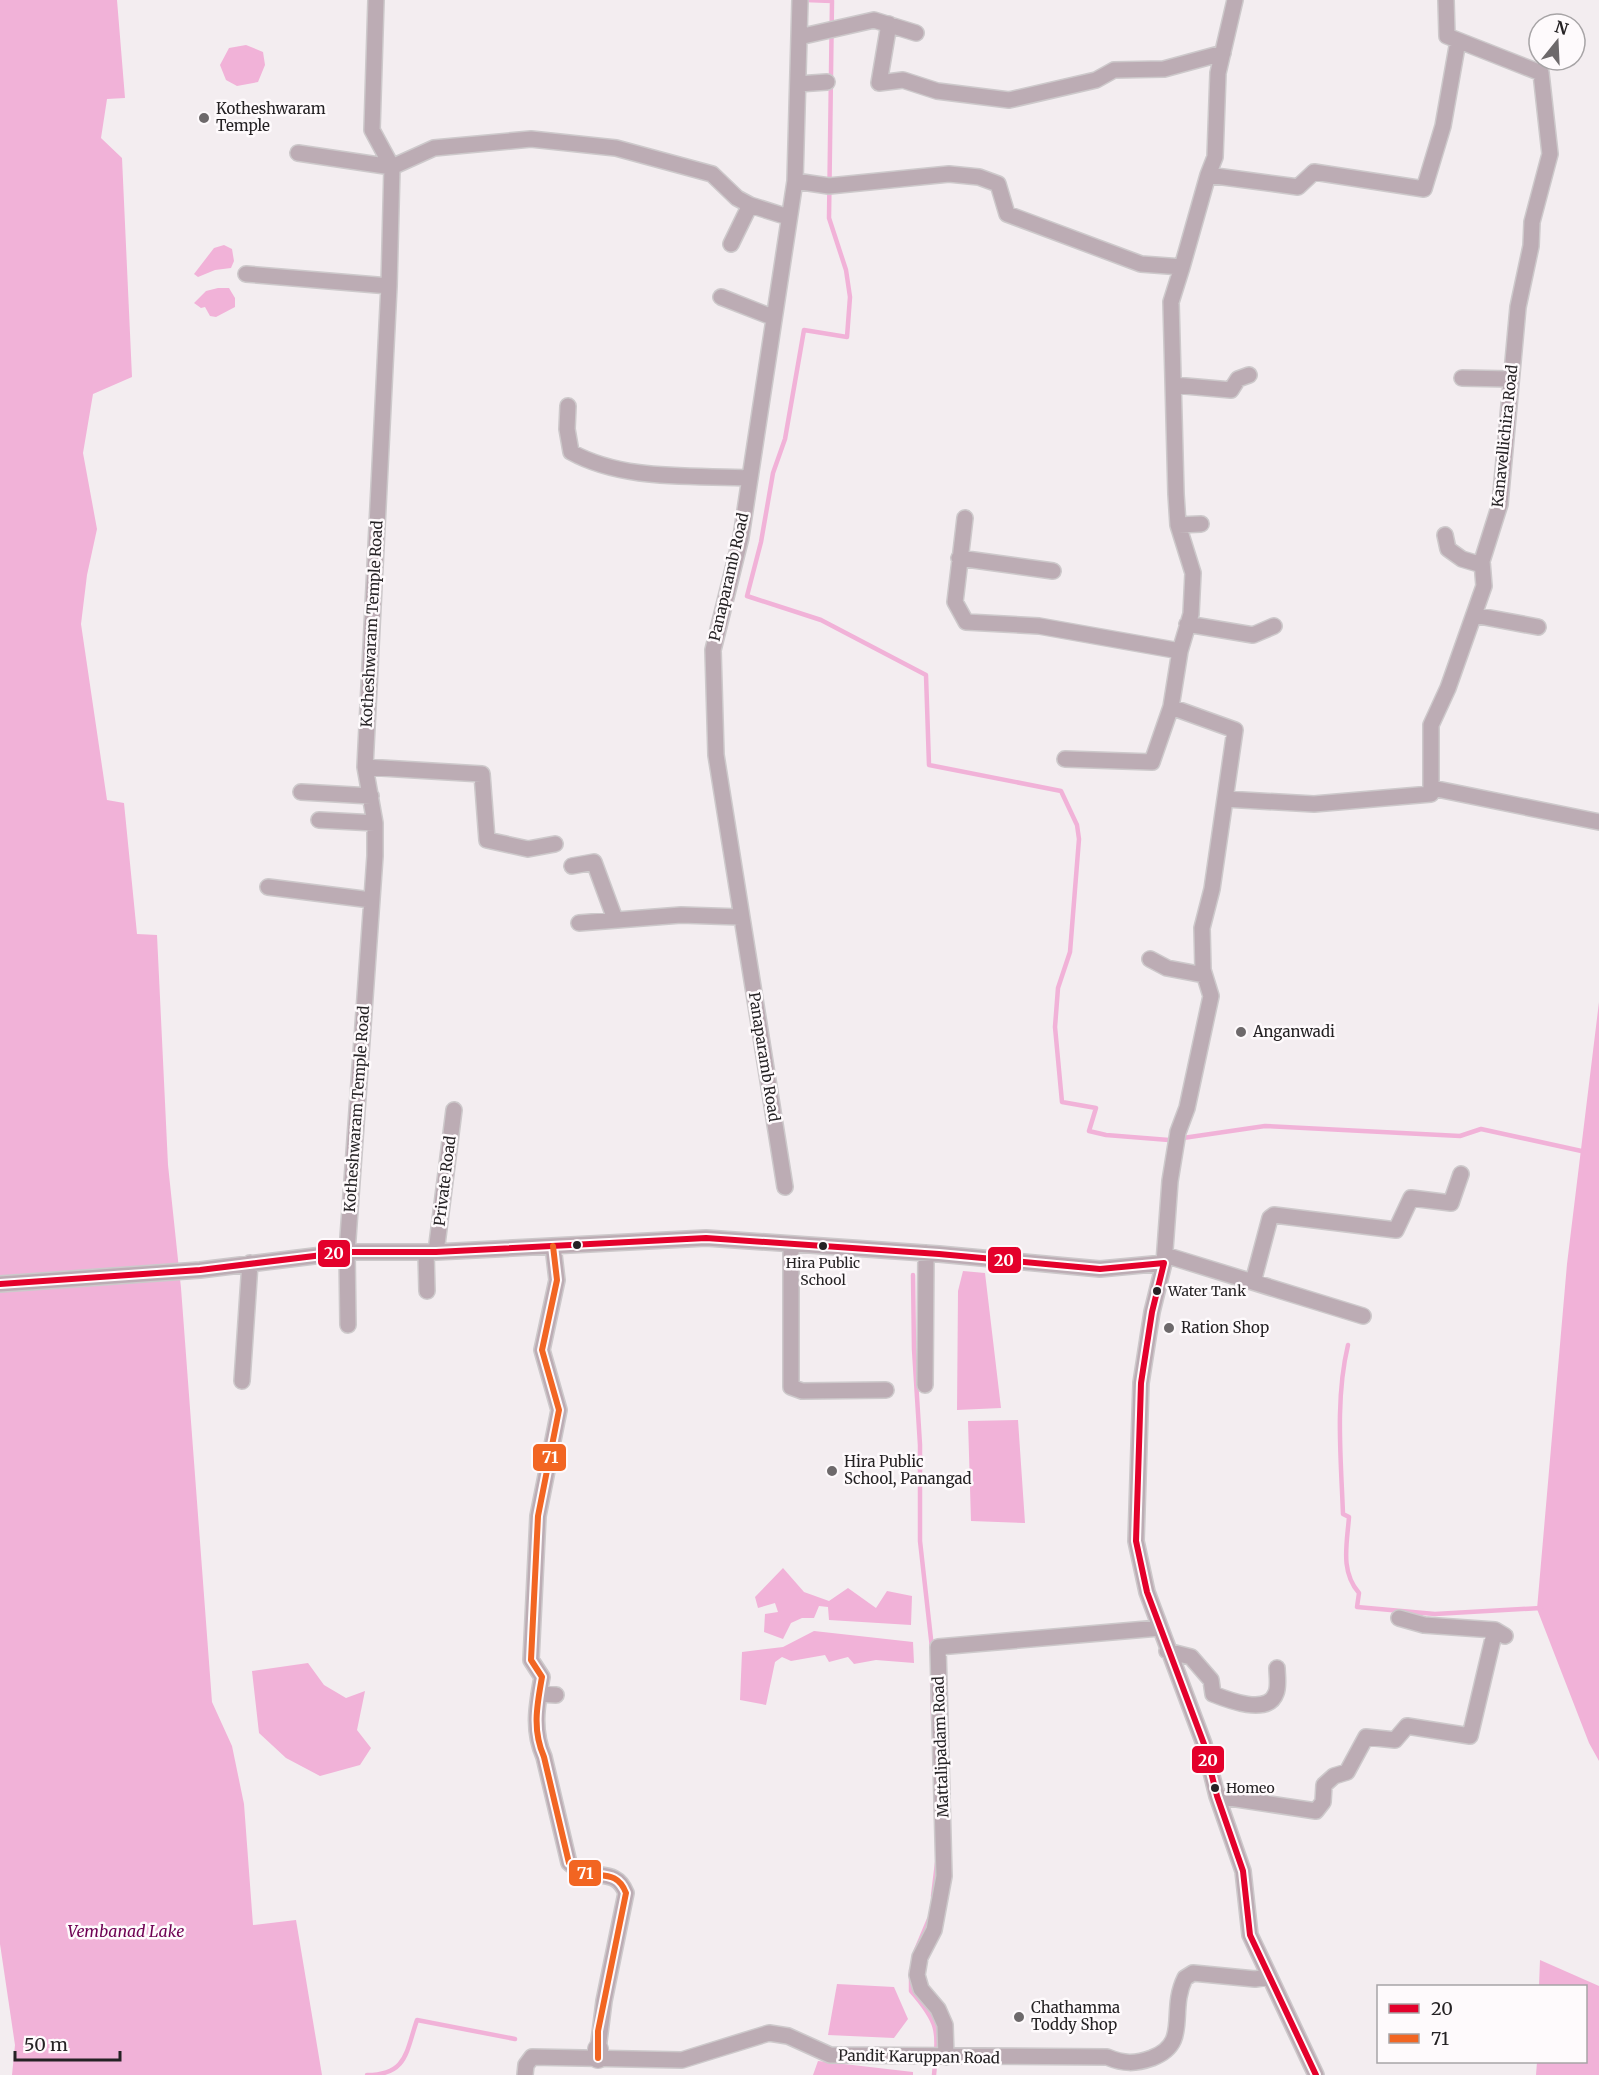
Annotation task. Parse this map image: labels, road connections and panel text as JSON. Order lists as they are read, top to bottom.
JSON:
{
  "streets": {
    "street": [
      "Kanavellichira Road",
      "Panaparamb Road",
      "Kotheshwaram Temple Road",
      "Private Road",
      "Mattalipadam Road",
      "Pandit Karuppan Road"
    ]
  },
  "crossings": [
    ["Mattalipadam Road", "Pandit Karuppan Road"]
  ],
  "water": ["Vembanad Lake"],
  "places": [
    "Kotheshwaram Temple",
    "Anganwadi",
    "Hira Public School",
    "Water Tank",
    "Ration Shop",
    "Hira Public School, Panangad",
    "Homeo",
    "Chathamma Toddy Shop"
  ],
  "lines": ["transit line 20", "transit line 71"],
  "legend": ["20", "71"],
  "scale_bar": "50 m",
  "north": "top"
}
